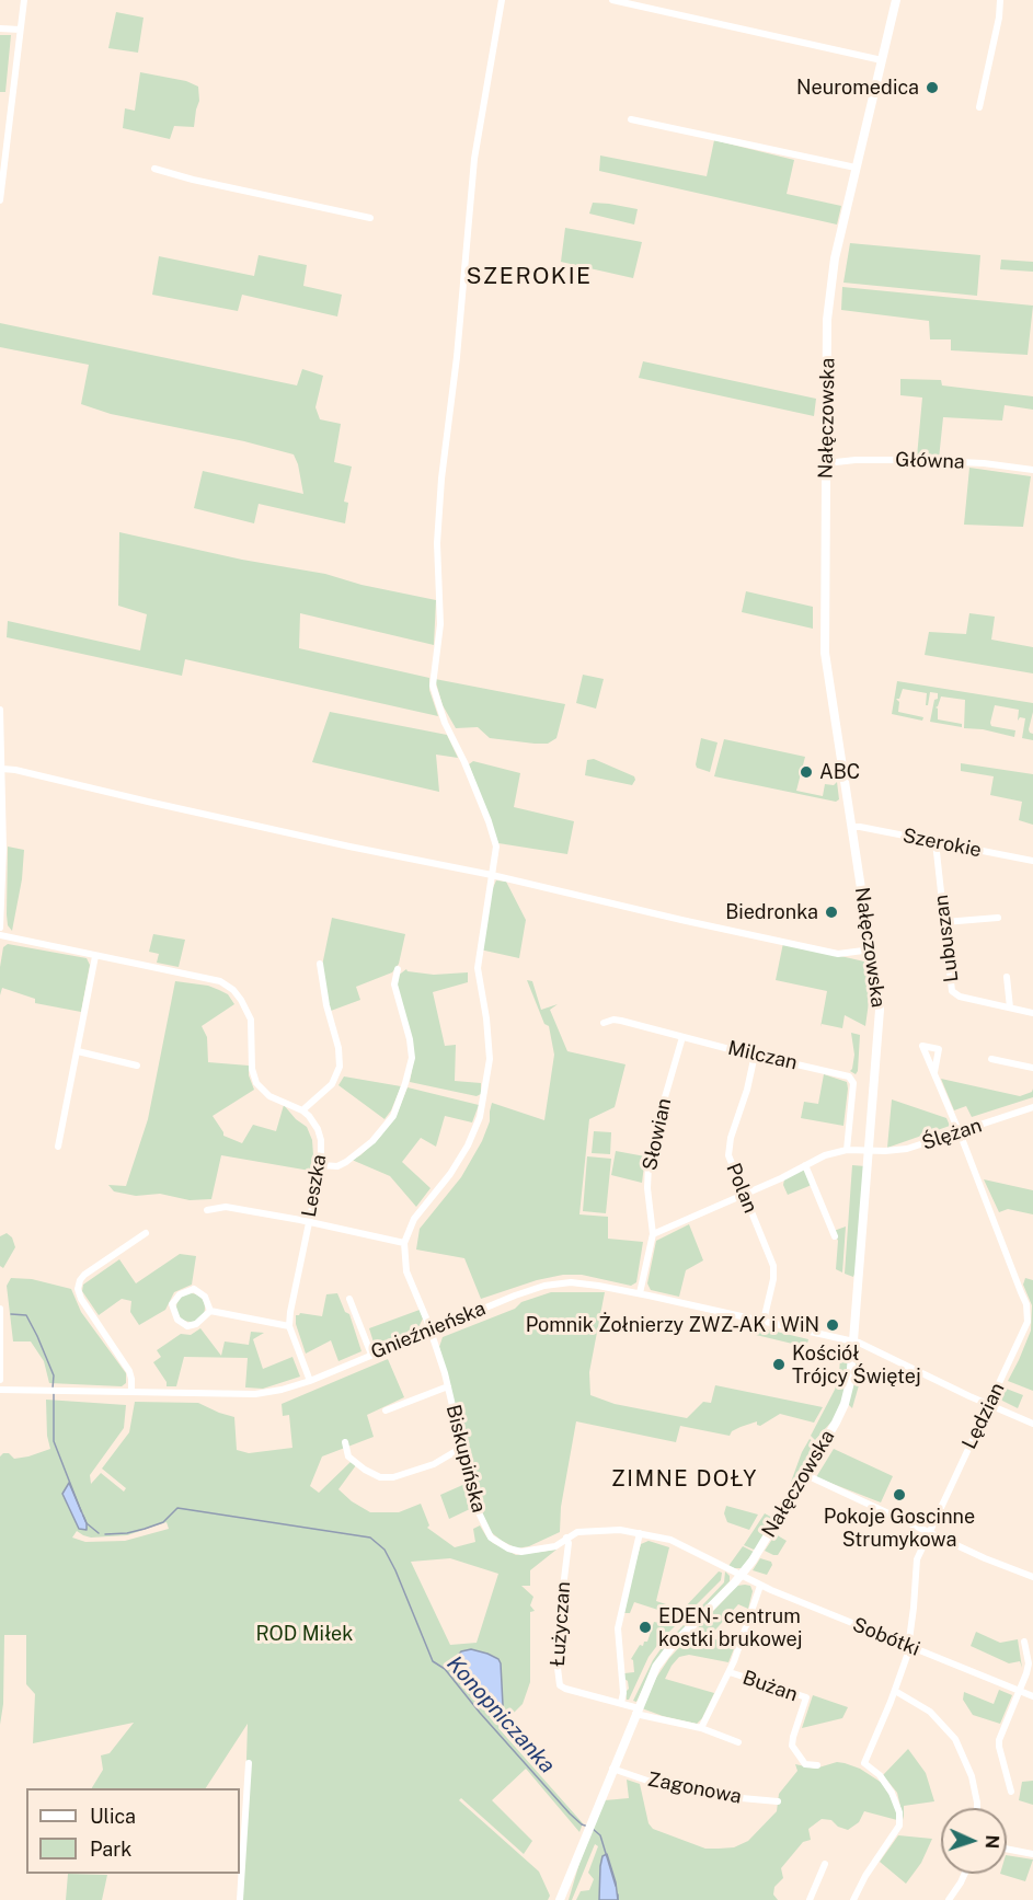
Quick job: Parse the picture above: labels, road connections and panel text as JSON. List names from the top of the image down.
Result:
{
  "streets": {
    "main road": ["Nałęczowska"],
    "street": [
      "Główna",
      "Szerokie",
      "Lubuszan",
      "Milczan",
      "Słowian",
      "Ślężan",
      "Leszka",
      "Polan",
      "Gnieźnieńska",
      "Lędzian",
      "Biskupińska",
      "Łużyczan",
      "Sobótki",
      "Bużan",
      "Zagonowa"
    ]
  },
  "crossings": [
    ["Nałęczowska", "Główna"],
    ["Nałęczowska", "Szerokie"],
    ["Nałęczowska", "Ślężan"],
    ["Nałęczowska", "Gnieźnieńska"],
    ["Nałęczowska", "Biskupińska"],
    ["Nałęczowska", "Łużyczan"],
    ["Nałęczowska", "Sobótki"],
    ["Nałęczowska", "Zagonowa"],
    ["Szerokie", "Lubuszan"],
    ["Milczan", "Słowian"],
    ["Milczan", "Ślężan"],
    ["Milczan", "Polan"],
    ["Słowian", "Gnieźnieńska"],
    ["Ślężan", "Lędzian"],
    ["Leszka", "Gnieźnieńska"],
    ["Polan", "Gnieźnieńska"],
    ["Gnieźnieńska", "Lędzian"],
    ["Gnieźnieńska", "Biskupińska"],
    ["Lędzian", "Sobótki"],
    ["Biskupińska", "Łużyczan"],
    ["Biskupińska", "Sobótki"],
    ["Łużyczan", "Bużan"],
    ["Sobótki", "Bużan"]
  ],
  "districts": ["SZEROKIE", "ZIMNE DOŁY"],
  "water": ["Konopniczanka"],
  "parks": ["ROD Miłek"],
  "places": [
    "Neuromedica",
    "ABC",
    "Biedronka",
    "Pomnik Żołnierzy ZWZ-AK i WiN",
    "Kościół Trójcy Świętej",
    "Pokoje Goscinne Strumykowa",
    "EDEN- centrum kostki brukowej"
  ],
  "legend": ["Ulica", "Park"],
  "north": "right"
}
